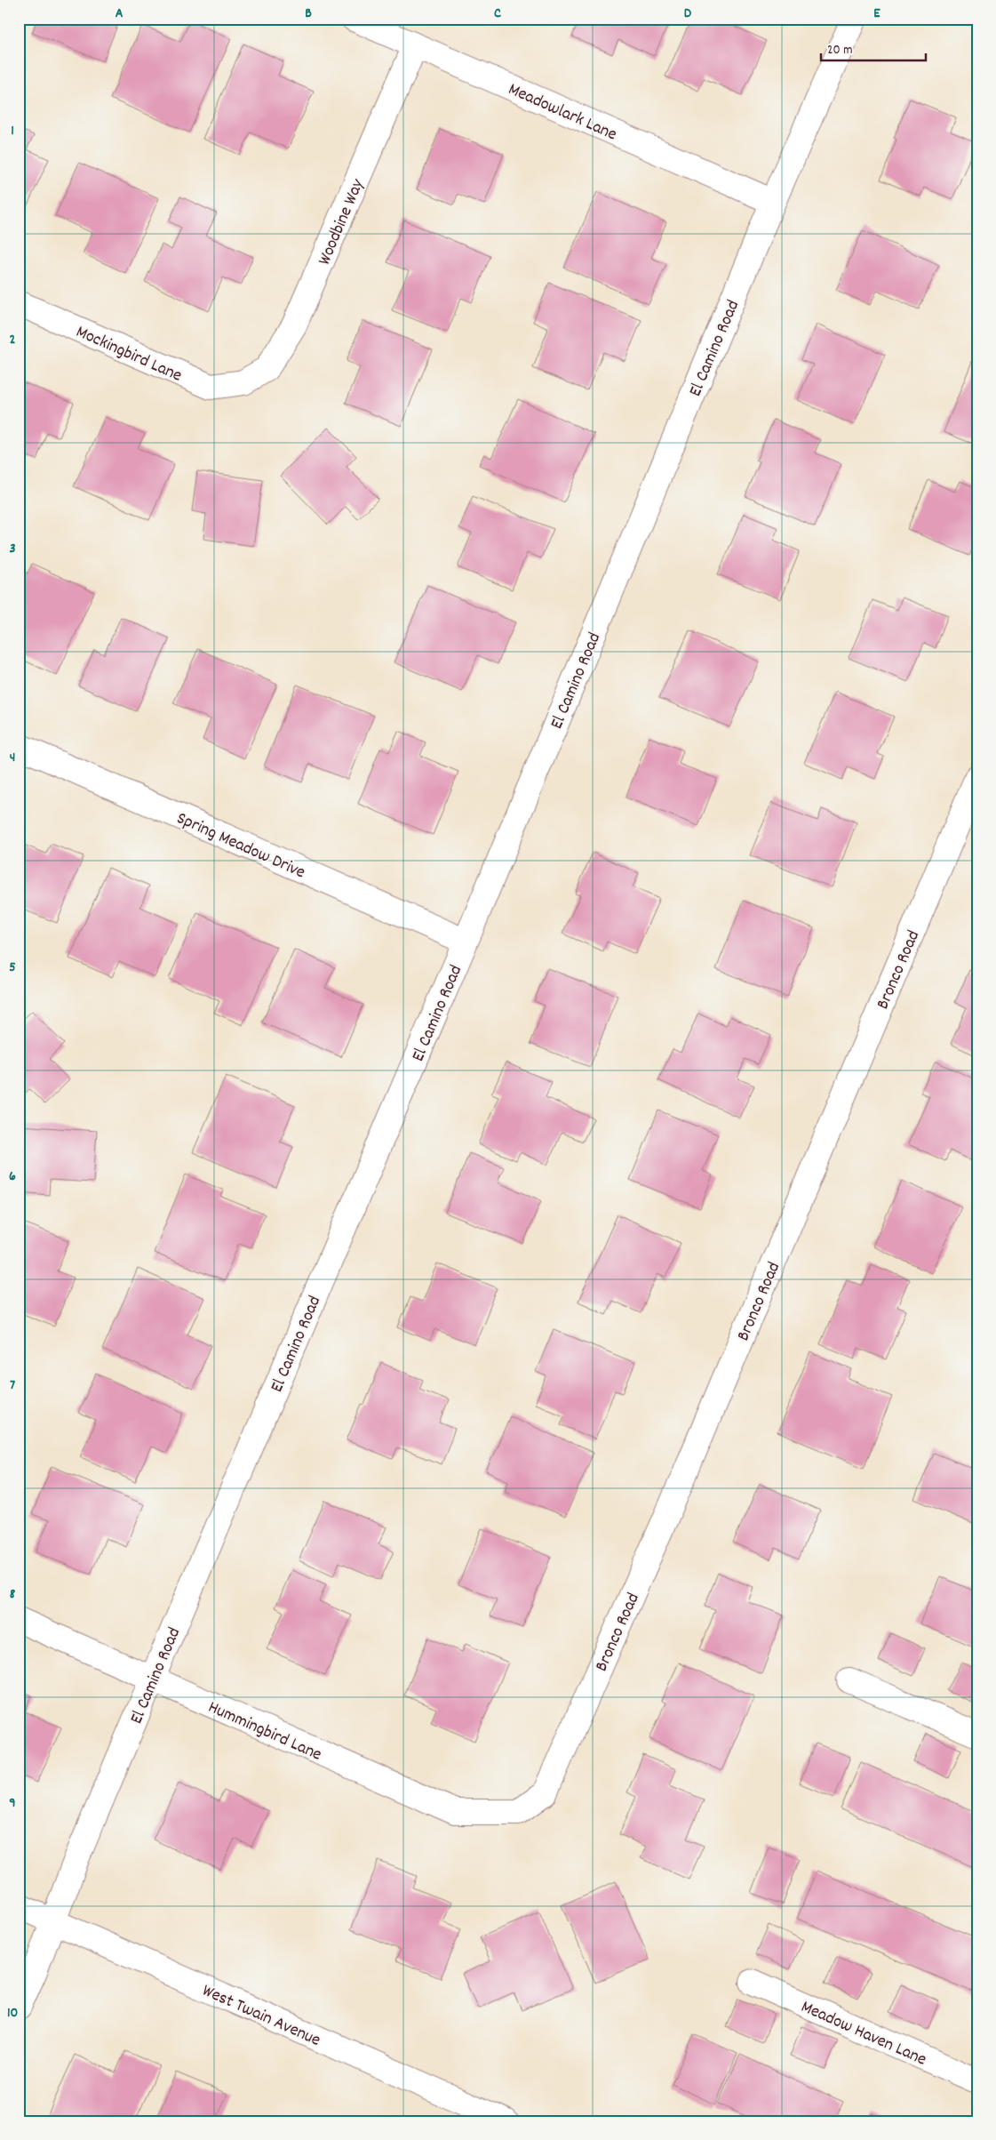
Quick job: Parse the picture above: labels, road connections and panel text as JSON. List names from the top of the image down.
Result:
{
  "streets": {
    "street": [
      "Meadowlark Lane",
      "Woodbine Way",
      "El Camino Road",
      "Mockingbird Lane",
      "Spring Meadow Drive",
      "Bronco Road",
      "Hummingbird Lane",
      "West Twain Avenue",
      "Meadow Haven Lane"
    ]
  },
  "crossings": [
    ["Meadowlark Lane", "Woodbine Way"],
    ["Meadowlark Lane", "El Camino Road"],
    ["Woodbine Way", "Mockingbird Lane"],
    ["El Camino Road", "Spring Meadow Drive"],
    ["El Camino Road", "Hummingbird Lane"],
    ["El Camino Road", "West Twain Avenue"],
    ["Bronco Road", "Hummingbird Lane"]
  ],
  "scale_bar": "20 m",
  "grid": {
    "columns": [
      "A",
      "B",
      "C",
      "D",
      "E"
    ],
    "rows": [
      "1",
      "2",
      "3",
      "4",
      "5",
      "6",
      "7",
      "8",
      "9",
      "10"
    ]
  }
}
